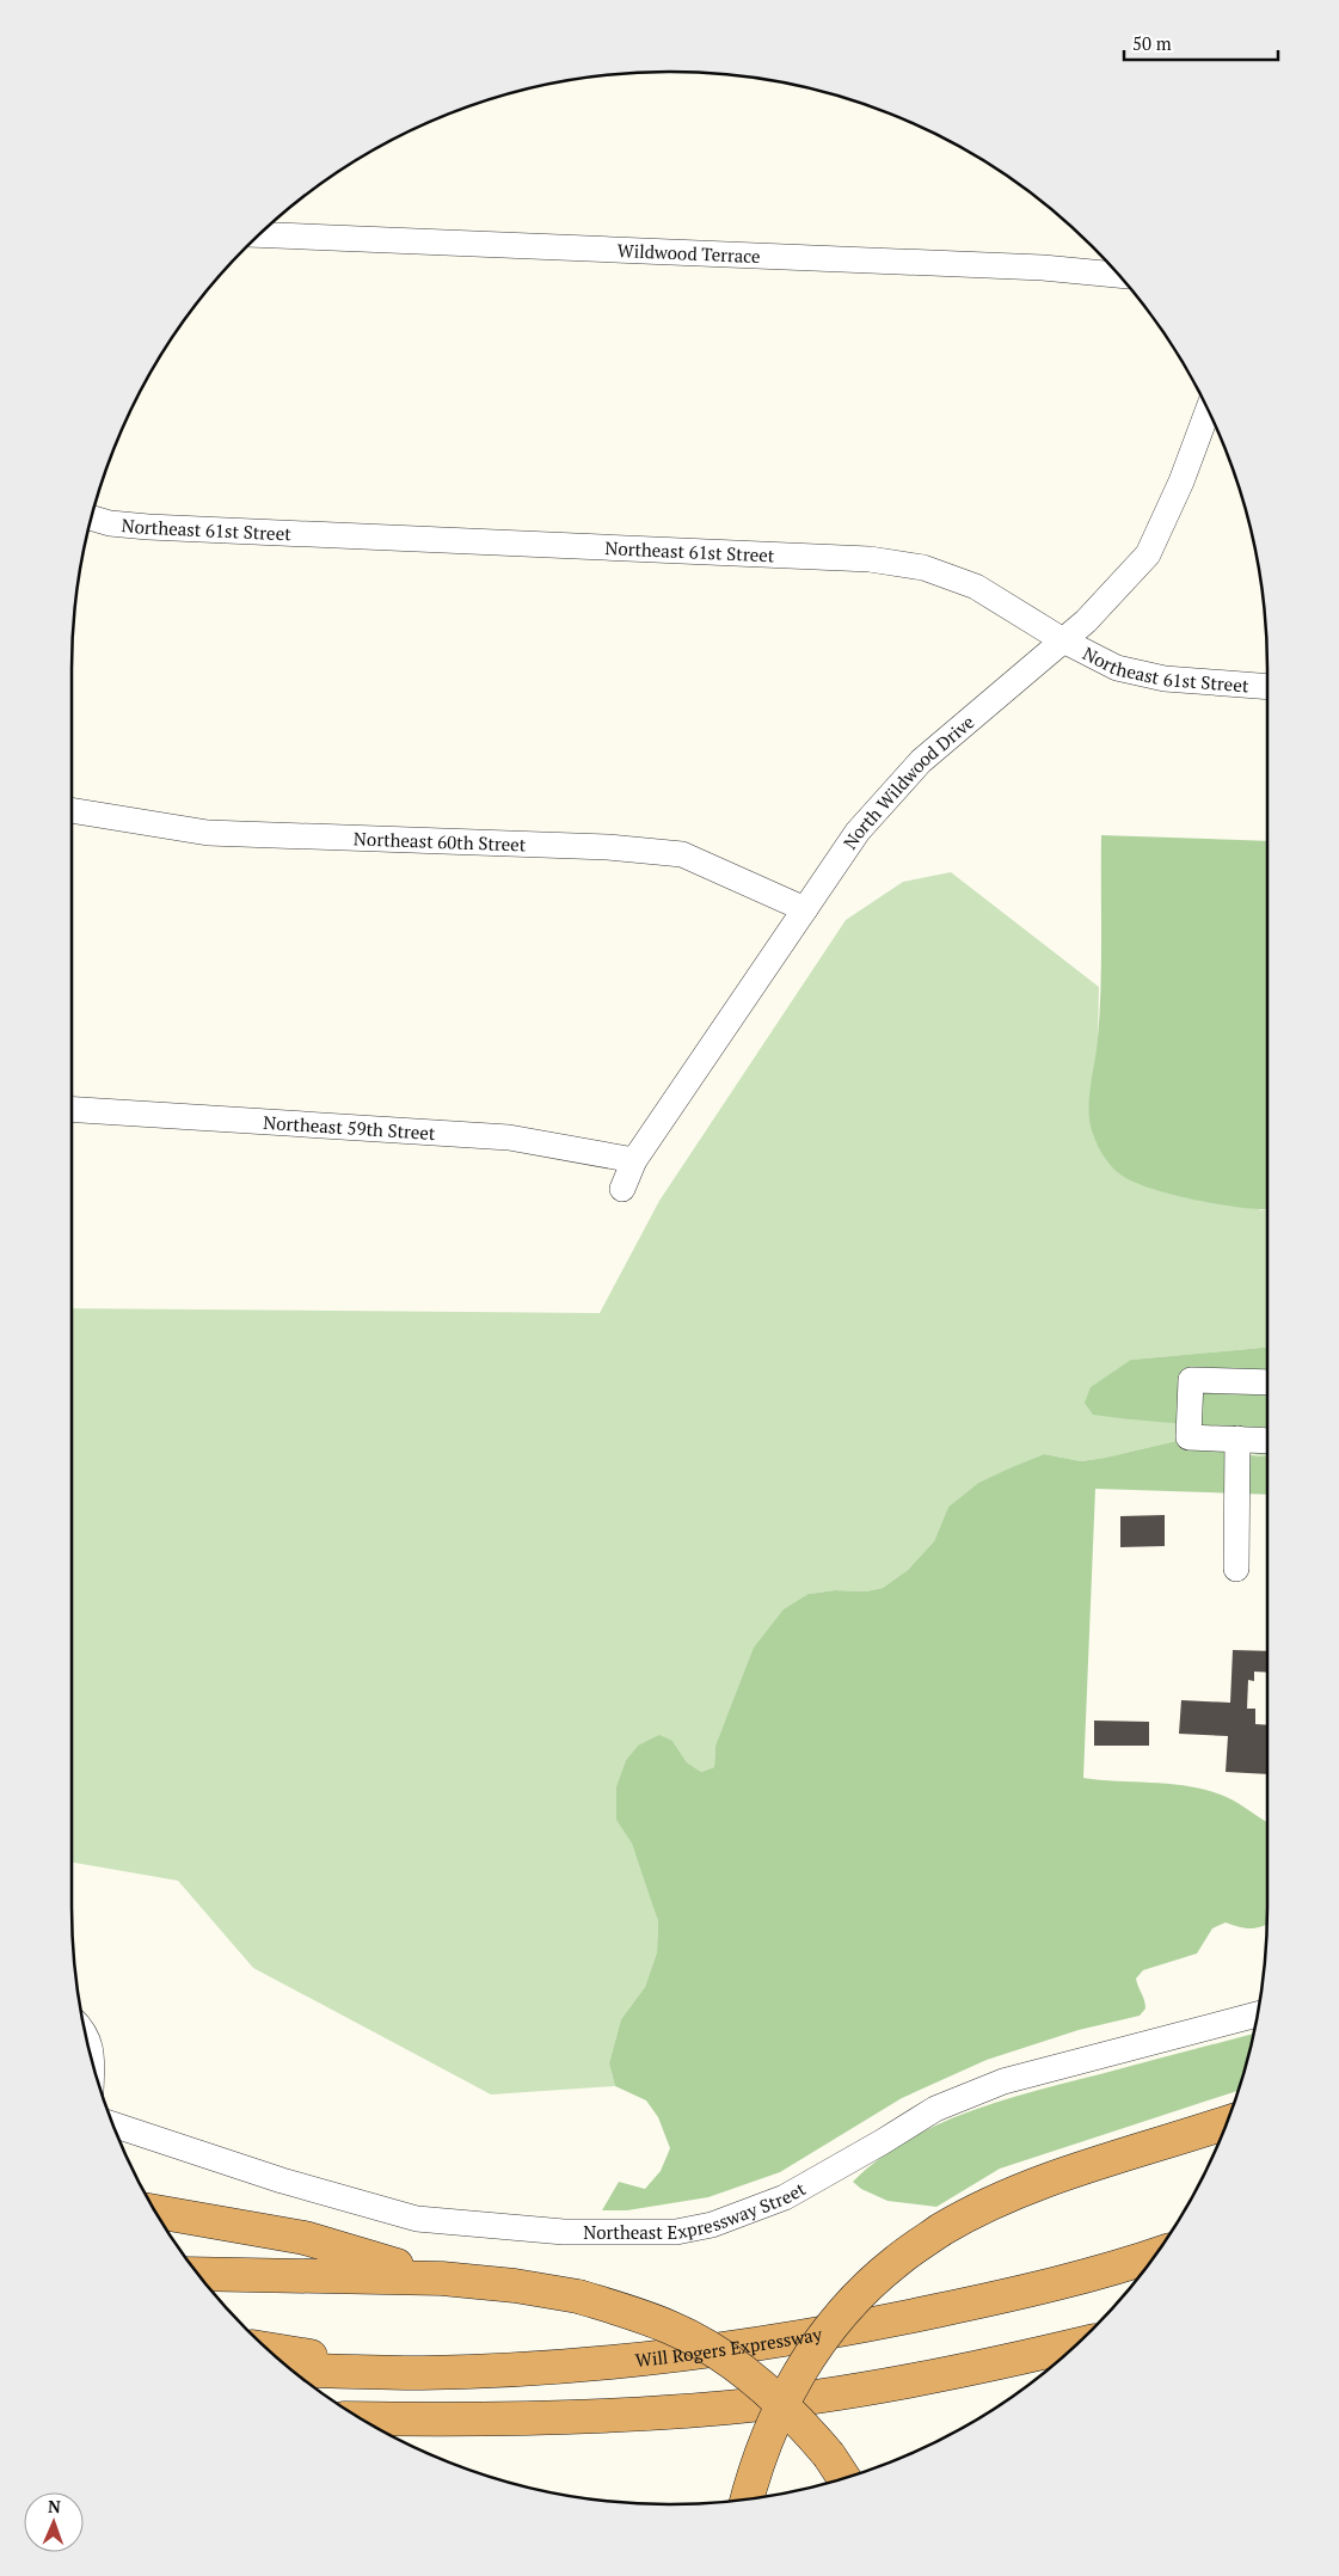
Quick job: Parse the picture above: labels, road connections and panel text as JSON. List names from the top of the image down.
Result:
{
  "streets": {
    "highway": ["Will Rogers Expressway"],
    "street": [
      "Wildwood Terrace",
      "Northeast 61st Street",
      "North Wildwood Drive",
      "Northeast 60th Street",
      "Northeast 59th Street",
      "Northeast Expressway Street"
    ]
  },
  "crossings": [
    ["Northeast 61st Street", "North Wildwood Drive"],
    ["North Wildwood Drive", "Northeast 60th Street"],
    ["North Wildwood Drive", "Northeast 59th Street"]
  ],
  "scale_bar": "50 m",
  "north": "top"
}
